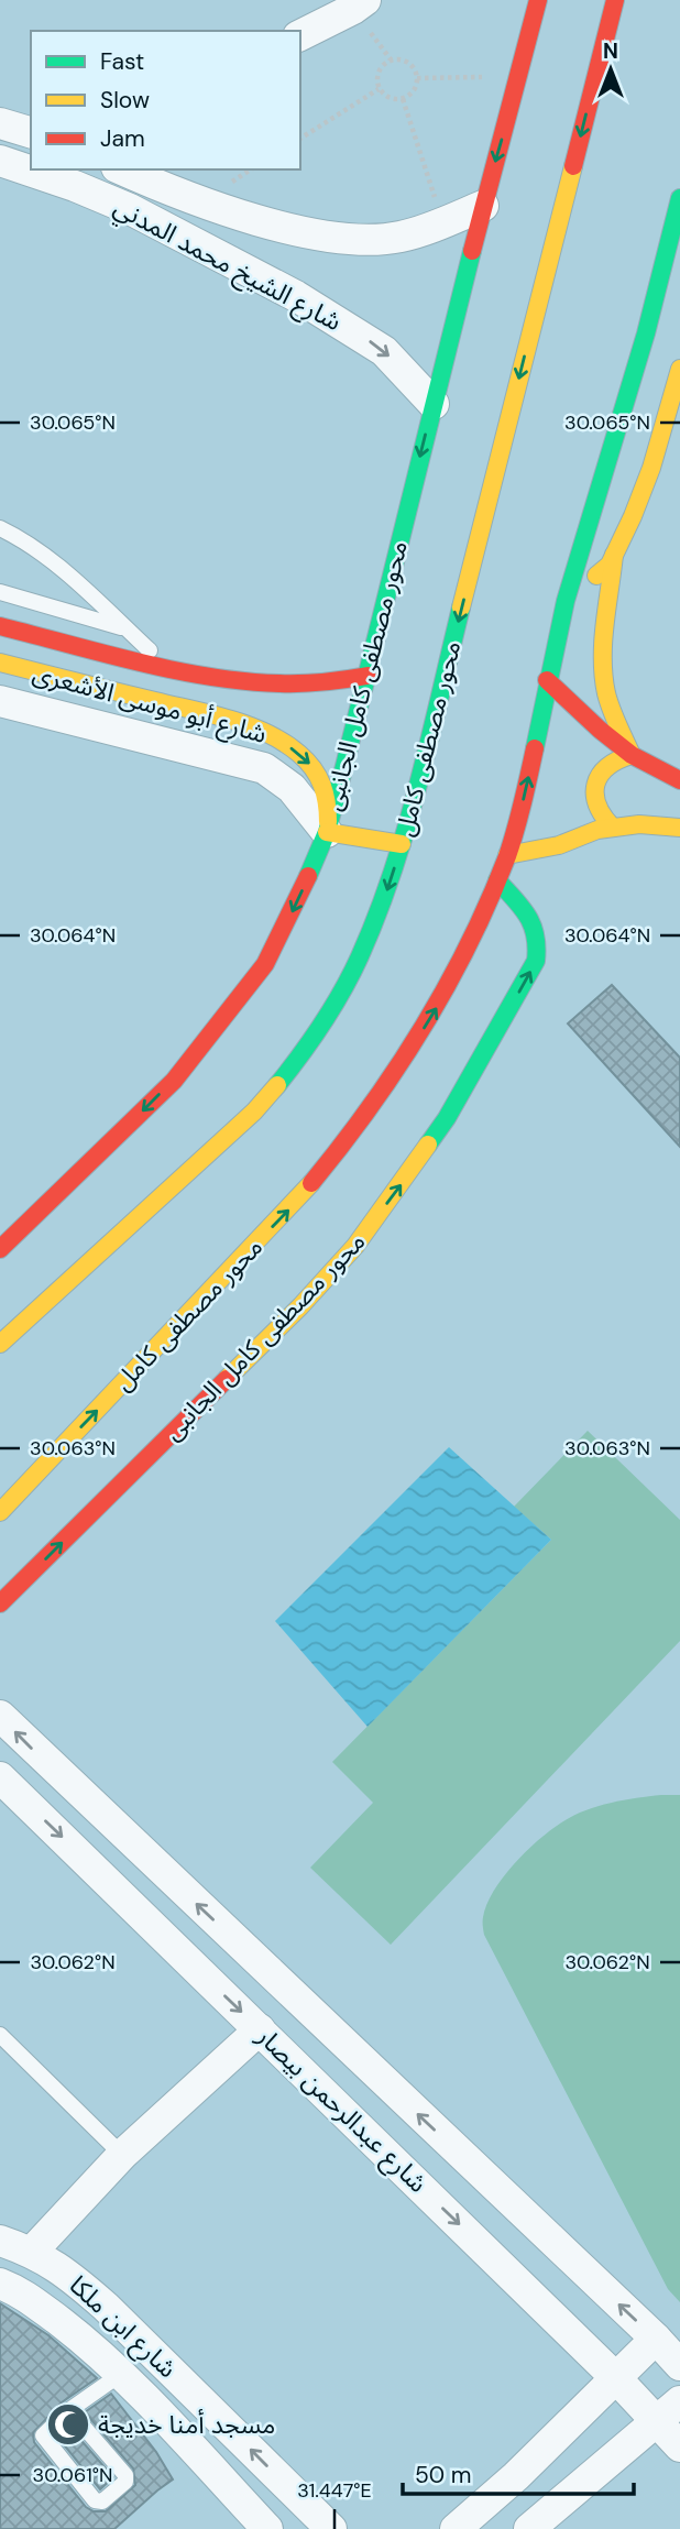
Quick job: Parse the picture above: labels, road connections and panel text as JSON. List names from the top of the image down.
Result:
{
  "streets": {
    "street": [
      "شارع الشيخ محمد المدني",
      "محور مصطفى كامل الجانبى",
      "شارع أبو موسى الأشعرى",
      "محور مصطفى كامل",
      "شارع عبدالرحمن بيصار",
      "شارع ابن ملكا"
    ]
  },
  "crossings": [
    ["شارع الشيخ محمد المدني", "محور مصطفى كامل الجانبى"],
    ["محور مصطفى كامل الجانبى", "شارع أبو موسى الأشعرى"],
    ["محور مصطفى كامل الجانبى", "محور مصطفى كامل"]
  ],
  "places": {
    "mosque": ["مسجد أمنا خديجة"]
  },
  "legend": ["Fast", "Slow", "Jam"],
  "scale_bar": "50 m",
  "north": "top",
  "coordinates": [
    "30.065°N",
    "30.064°N",
    "30.063°N",
    "30.062°N",
    "30.061°N",
    "31.447°E"
  ]
}
